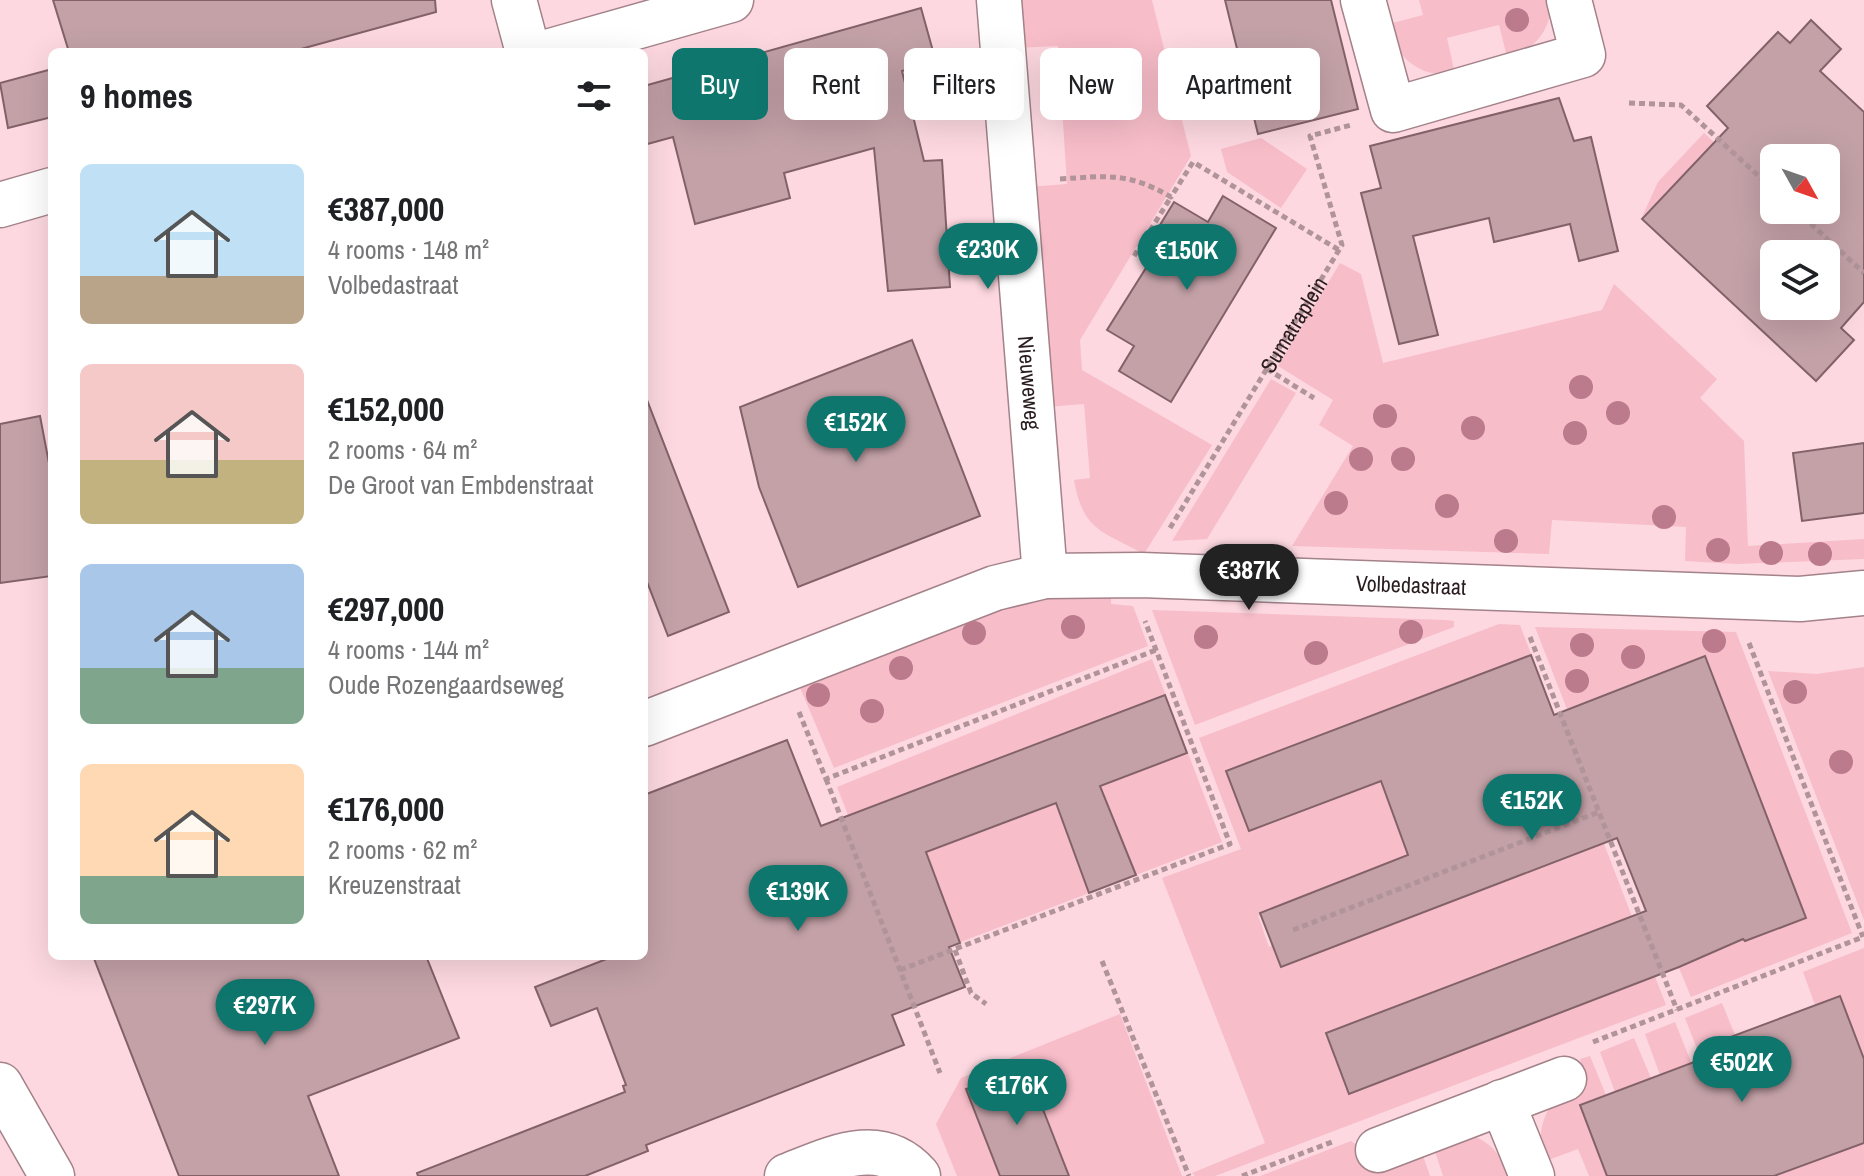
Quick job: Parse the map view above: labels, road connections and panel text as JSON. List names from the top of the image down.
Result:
{
  "streets": {
    "street": ["Nieuweweg", "Volbedastraat"],
    "path": ["Sumatraplein"]
  },
  "crossings": [
    ["Sumatraplein", "Volbedastraat"],
    ["Nieuweweg", "Volbedastraat"]
  ],
  "north": "bottom right",
  "page": {
    "chip": [
      "Buy",
      "Rent",
      "Filters",
      "New",
      "Apartment"
    ],
    "heading": "9 homes",
    "list": [
      {
        "name": "€387,000",
        "note": "4 rooms · 148 m² · Volbedastraat"
      },
      {
        "name": "€152,000",
        "note": "2 rooms · 64 m² · De Groot van Embdenstraat"
      },
      {
        "name": "€297,000",
        "note": "4 rooms · 144 m² · Oude Rozengaardseweg"
      },
      {
        "name": "€176,000",
        "note": "2 rooms · 62 m² · Kreuzenstraat"
      }
    ],
    "price": [
      "€230K",
      "€150K",
      "€152K",
      "€387K",
      "€152K",
      "€139K",
      "€297K",
      "€502K",
      "€176K"
    ]
  }
}
